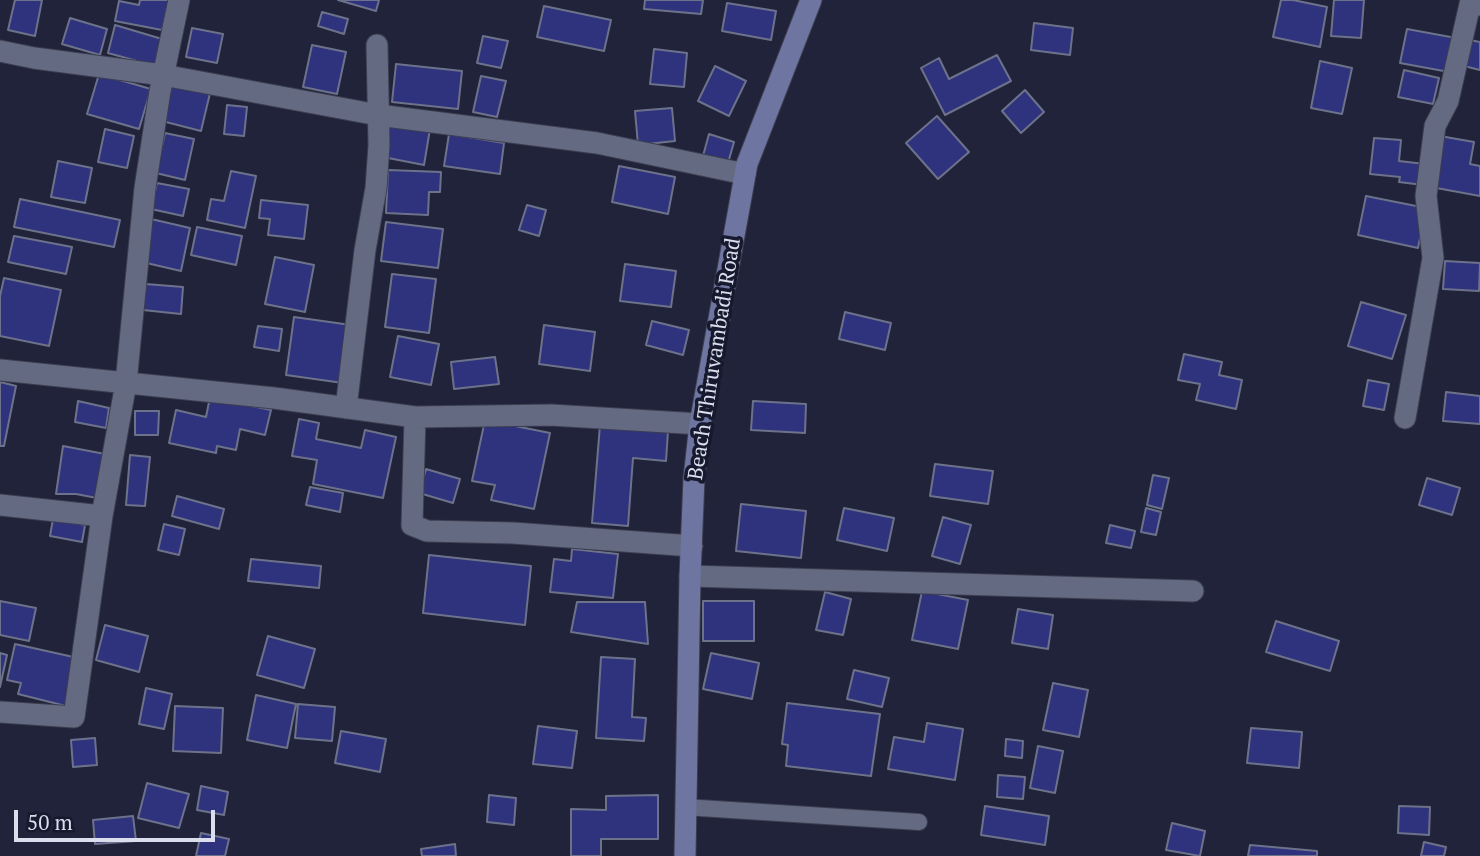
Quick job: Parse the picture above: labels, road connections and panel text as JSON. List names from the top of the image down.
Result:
{
  "streets": {
    "main road": ["Beach Thiruvambadi Road"]
  },
  "scale_bar": "50 m"
}
